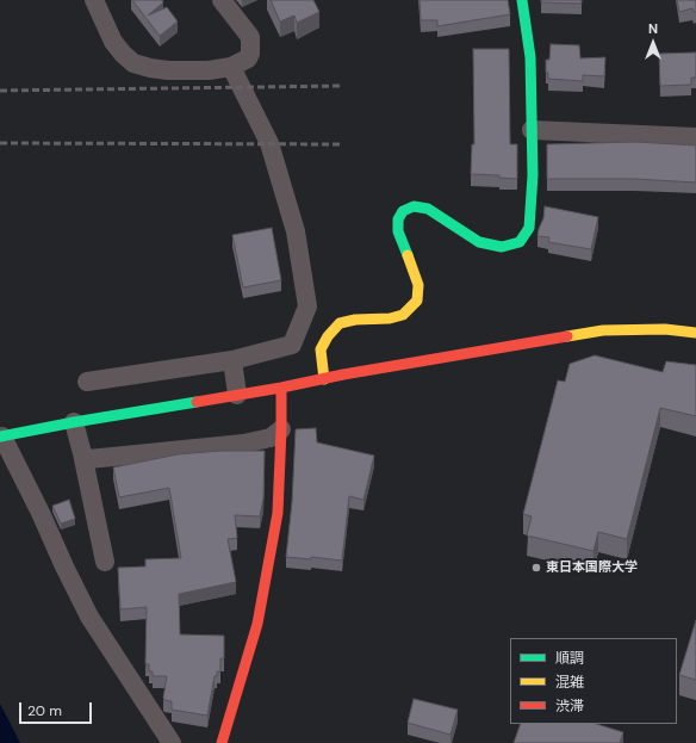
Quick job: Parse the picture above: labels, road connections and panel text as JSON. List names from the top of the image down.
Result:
{
  "places": ["東日本国際大学"],
  "legend": ["順調", "混雑", "渋滞"],
  "scale_bar": "20 m",
  "north": "top"
}
